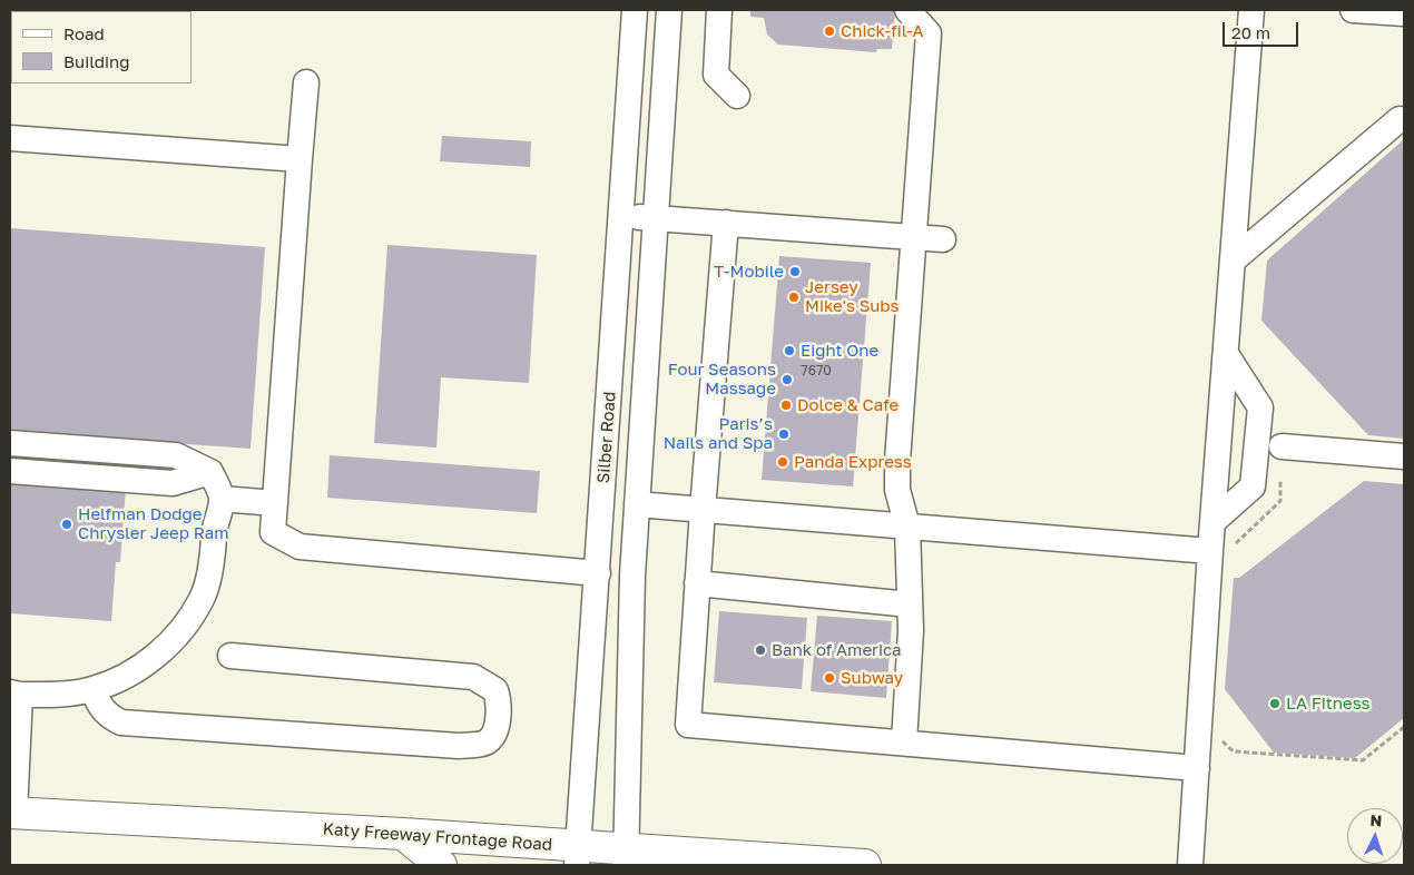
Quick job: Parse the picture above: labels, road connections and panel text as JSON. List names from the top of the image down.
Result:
{
  "streets": {
    "main road": ["Katy Freeway Frontage Road"],
    "street": ["Silber Road"]
  },
  "crossings": [
    ["Silber Road", "Katy Freeway Frontage Road"]
  ],
  "places": [
    "Chick-fil-A",
    "T-Mobile",
    "Jersey Mike's Subs",
    "Eight One",
    "Four Seasons Massage",
    "Dolce & Cafe",
    "Paris’s Nails and Spa",
    "Panda Express",
    "Helfman Dodge Chrysler Jeep Ram",
    "Bank of America",
    "Subway",
    "LA Fitness"
  ],
  "house_numbers": ["7670"],
  "legend": ["Road", "Building"],
  "scale_bar": "20 m",
  "north": "top"
}
